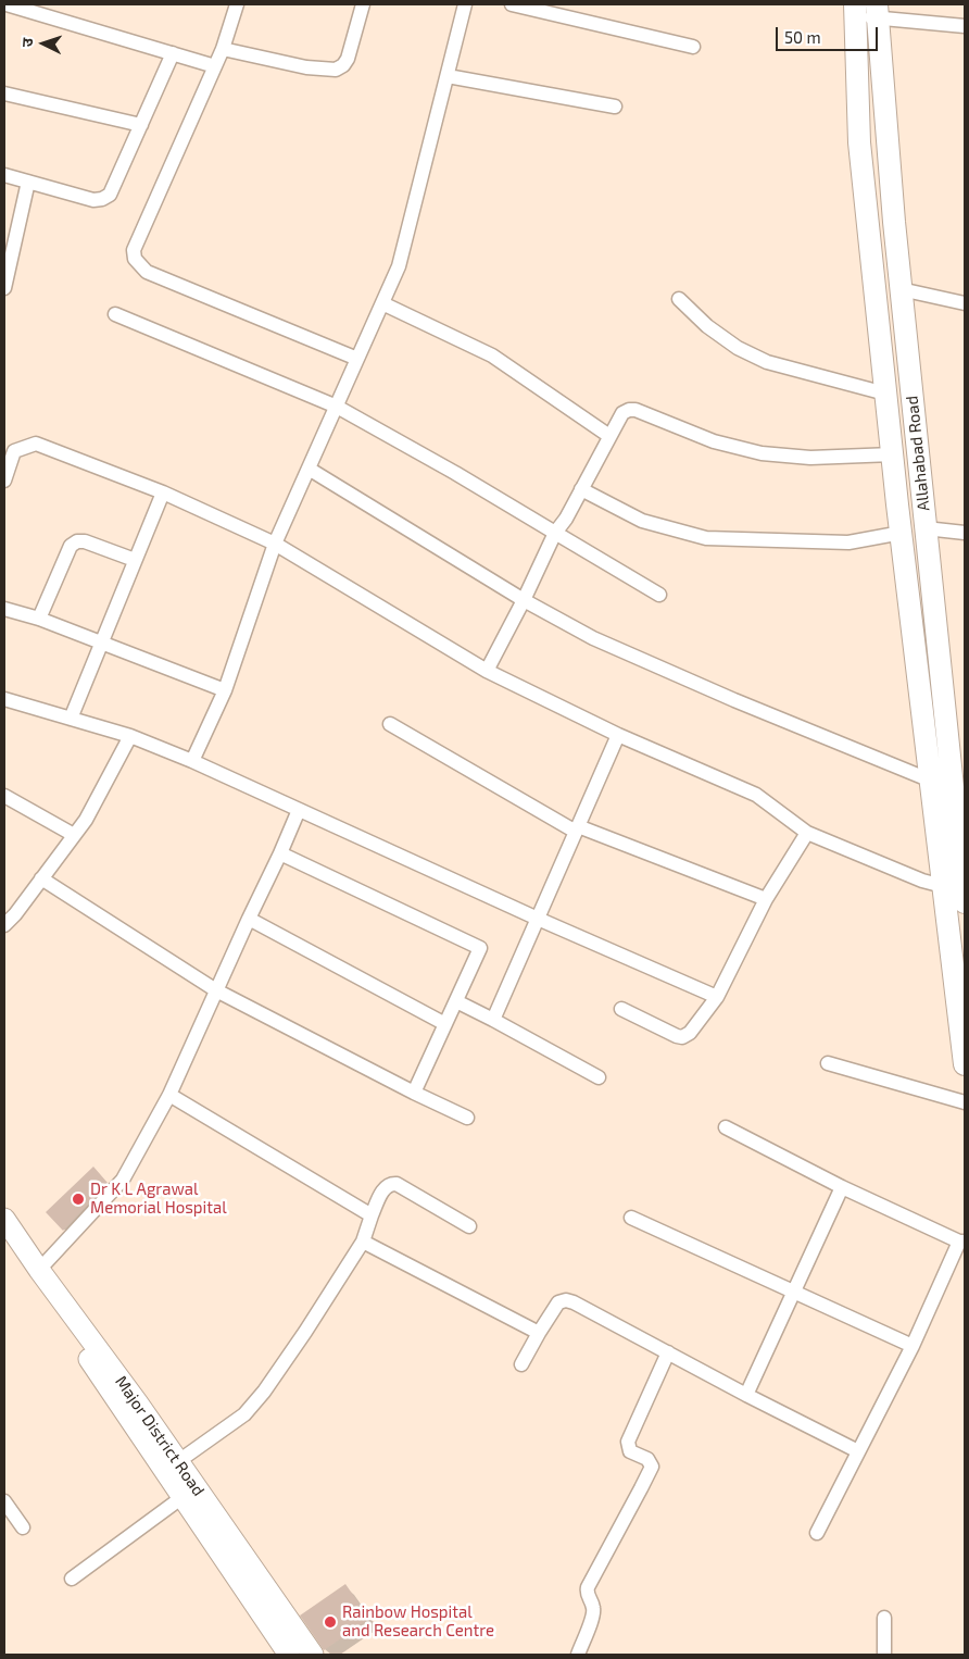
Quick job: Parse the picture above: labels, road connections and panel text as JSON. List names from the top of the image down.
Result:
{
  "streets": {
    "main road": ["Allahabad Road"],
    "street": ["Major District Road"]
  },
  "places": ["Dr K L Agrawal Memorial Hospital", "Rainbow Hospital and Research Centre"],
  "scale_bar": "50 m",
  "north": "left"
}
